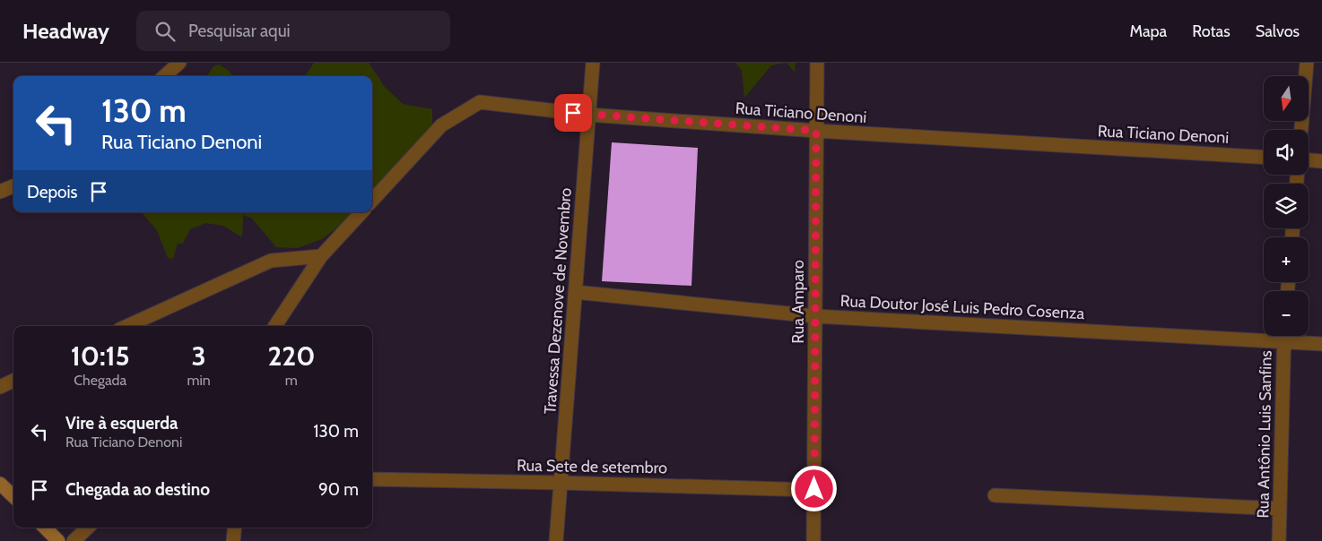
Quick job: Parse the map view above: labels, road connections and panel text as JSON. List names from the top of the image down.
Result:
{
  "streets": {
    "street": [
      "Rua Ticiano Denoni",
      "Travessa Dezenove de Novembro",
      "Rua Amparo",
      "Rua Doutor José Luis Pedro Cosenza",
      "Rua Antônio Luis Sanfins",
      "Rua Sete de setembro"
    ]
  },
  "crossings": [
    ["Rua Ticiano Denoni", "Travessa Dezenove de Novembro"],
    ["Rua Ticiano Denoni", "Rua Amparo"],
    ["Travessa Dezenove de Novembro", "Rua Doutor José Luis Pedro Cosenza"],
    ["Travessa Dezenove de Novembro", "Rua Sete de setembro"],
    ["Rua Amparo", "Rua Doutor José Luis Pedro Cosenza"],
    ["Rua Amparo", "Rua Sete de setembro"]
  ],
  "north": "bottom",
  "page": {
    "header": "Headway",
    "search": "Pesquisar aqui",
    "nav": ["Mapa", "Rotas", "Salvos"],
    "map_buttons": ["+", "−"],
    "turn": ["130 m", "Rua Ticiano Denoni"],
    "then": "Depois",
    "eta": [
      "10:15",
      "Chegada",
      "3",
      "min",
      "220",
      "m"
    ],
    "list": [
      {
        "name": "Vire à esquerda",
        "note": "Rua Ticiano Denoni",
        "value": "130 m"
      },
      {
        "name": "Chegada ao destino",
        "value": "90 m"
      }
    ]
  }
}
